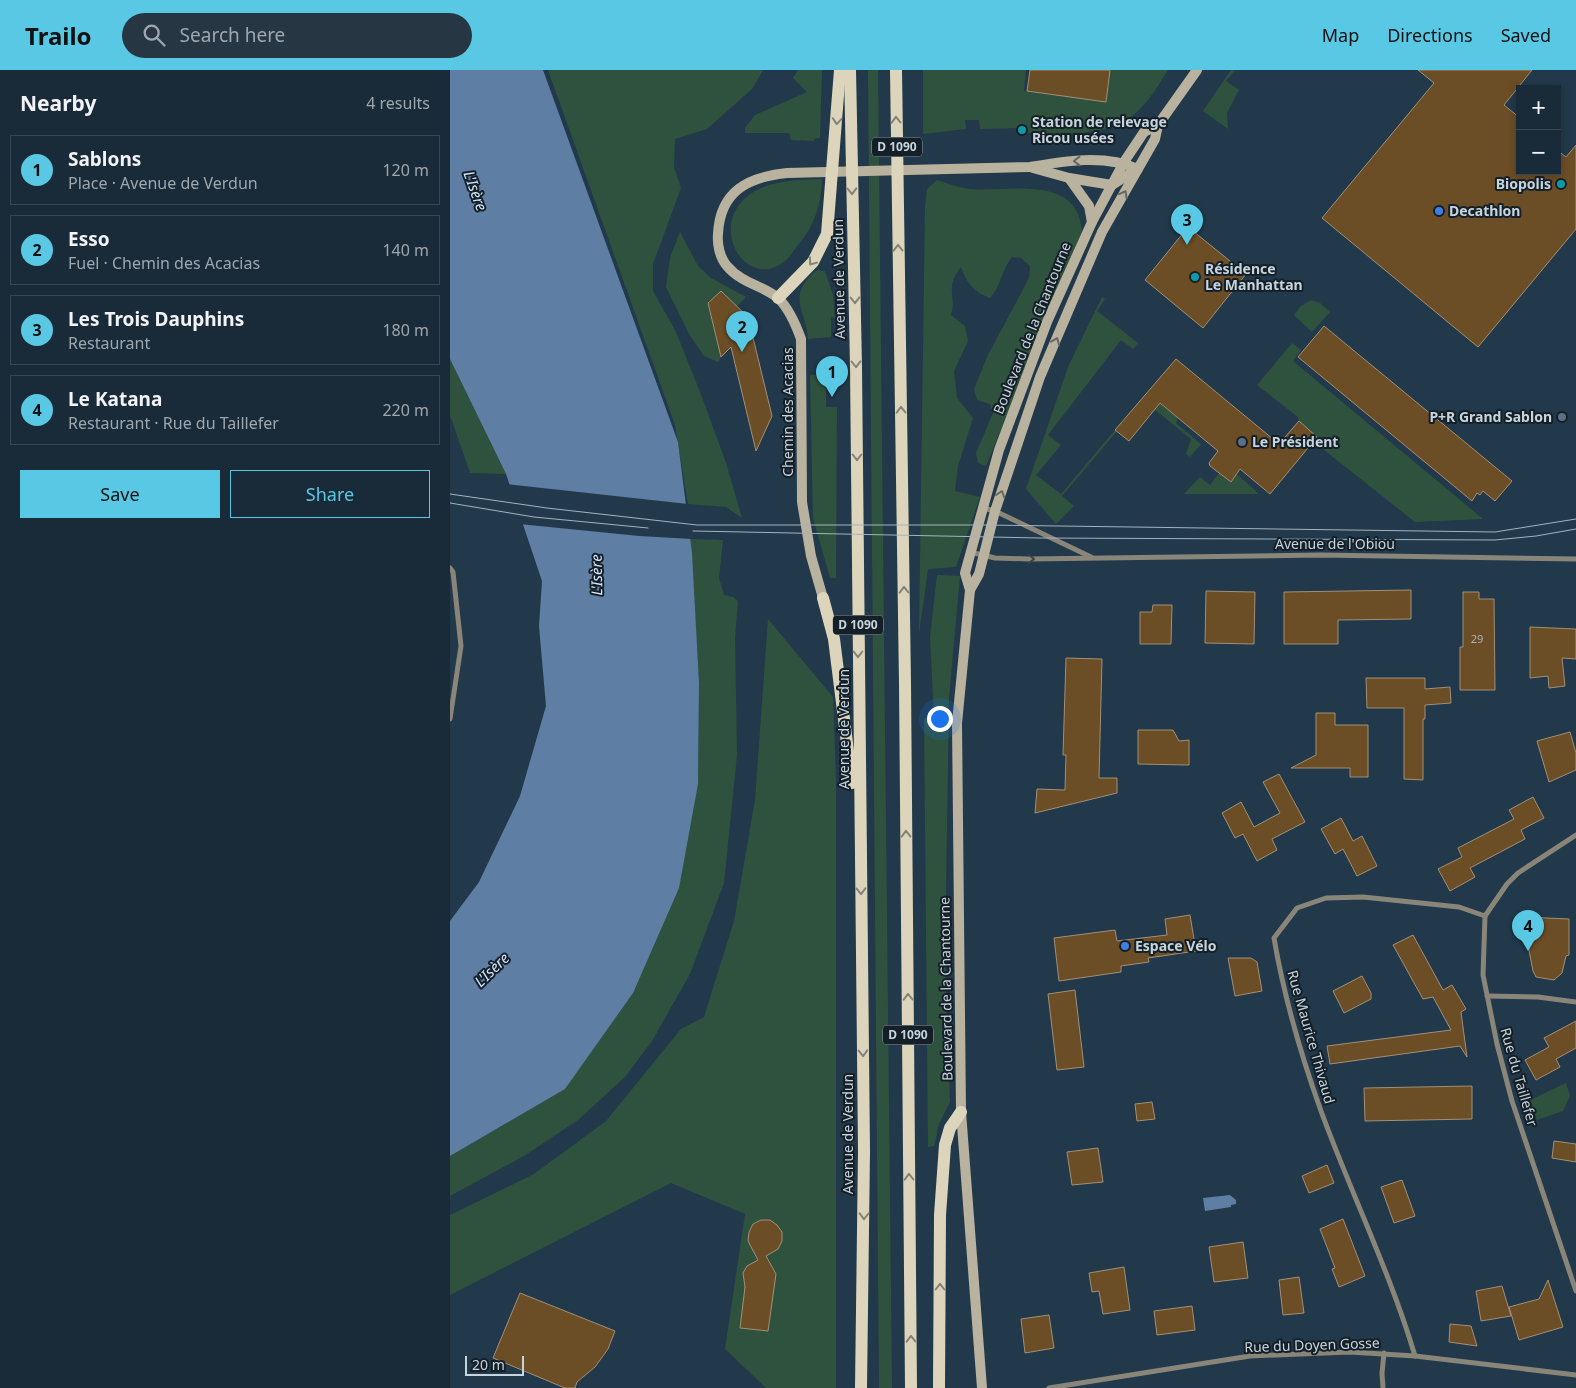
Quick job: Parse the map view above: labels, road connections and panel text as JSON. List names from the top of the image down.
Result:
{
  "streets": {
    "main road": ["D 1090", "Avenue de Verdun"],
    "street": [
      "Boulevard de la Chantourne",
      "Chemin des Acacias",
      "Avenue de l'Obiou",
      "Rue Maurice Thivaud",
      "Rue du Taillefer",
      "Rue du Doyen Gosse"
    ]
  },
  "crossings": [
    ["Boulevard de la Chantourne", "Avenue de l'Obiou"],
    ["Rue Maurice Thivaud", "Rue du Taillefer"],
    ["Rue Maurice Thivaud", "Rue du Doyen Gosse"]
  ],
  "water": ["L'Isère"],
  "places": [
    "Station de relevage Ricou usées",
    "Biopolis",
    "Decathlon",
    "Résidence Le Manhattan",
    "P+R Grand Sablon",
    "Le Président",
    "Espace Vélo"
  ],
  "house_numbers": ["29"],
  "scale_bar": "20 m",
  "page": {
    "header": "Trailo",
    "search": "Search here",
    "nav": ["Map", "Directions", "Saved"],
    "heading": ["Nearby", "4 results"],
    "map_buttons": ["+", "−"],
    "list": [
      {
        "mark": "1",
        "name": "Sablons",
        "note": "Place · Avenue de Verdun",
        "value": "120 m"
      },
      {
        "mark": "2",
        "name": "Esso",
        "note": "Fuel · Chemin des Acacias",
        "value": "140 m"
      },
      {
        "mark": "3",
        "name": "Les Trois Dauphins",
        "note": "Restaurant",
        "value": "180 m"
      },
      {
        "mark": "4",
        "name": "Le Katana",
        "note": "Restaurant · Rue du Taillefer",
        "value": "220 m"
      }
    ],
    "pins": [
      "3",
      "2",
      "1",
      "4"
    ],
    "buttons": ["Save", "Share"],
    "scale": "20 m"
  }
}
